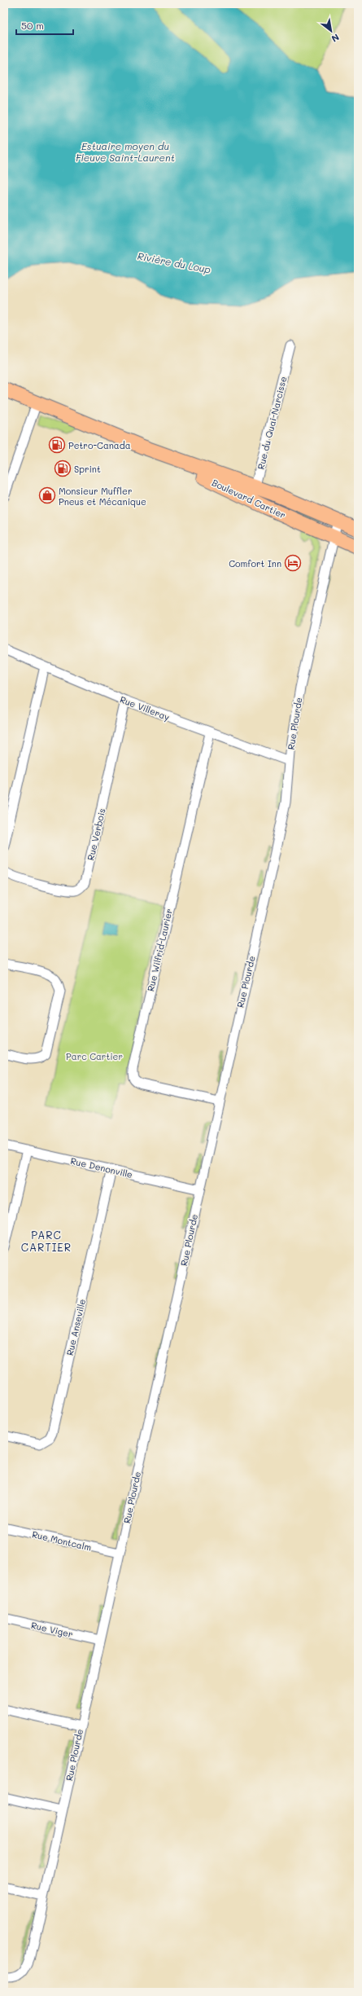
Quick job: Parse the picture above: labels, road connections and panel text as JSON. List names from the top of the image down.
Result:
{
  "streets": {
    "main road": ["Boulevard Cartier"],
    "street": [
      "Rue du Quai-Narcisse",
      "Rue Villeray",
      "Rue Plourde",
      "Rue Verbois",
      "Rue Wilfrid-Laurier",
      "Rue Denonville",
      "Rue Anseville",
      "Rue Montcalm",
      "Rue Viger"
    ]
  },
  "crossings": [
    ["Rue du Quai-Narcisse", "Boulevard Cartier"],
    ["Boulevard Cartier", "Rue Plourde"],
    ["Rue Villeray", "Rue Plourde"],
    ["Rue Villeray", "Rue Verbois"],
    ["Rue Villeray", "Rue Wilfrid-Laurier"],
    ["Rue Plourde", "Rue Wilfrid-Laurier"],
    ["Rue Plourde", "Rue Denonville"],
    ["Rue Plourde", "Rue Montcalm"],
    ["Rue Plourde", "Rue Viger"],
    ["Rue Denonville", "Rue Anseville"]
  ],
  "districts": ["PARC CARTIER"],
  "water": ["Estuaire moyen du Fleuve Saint-Laurent", "Rivière du Loup"],
  "parks": ["Parc Cartier"],
  "places": {
    "fuel station": ["Petro-Canada", "Sprint"],
    "shop": ["Monsieur Muffler Pneus et Mécanique"],
    "hotel": ["Comfort Inn"]
  },
  "scale_bar": "50 m",
  "north": "bottom right"
}
